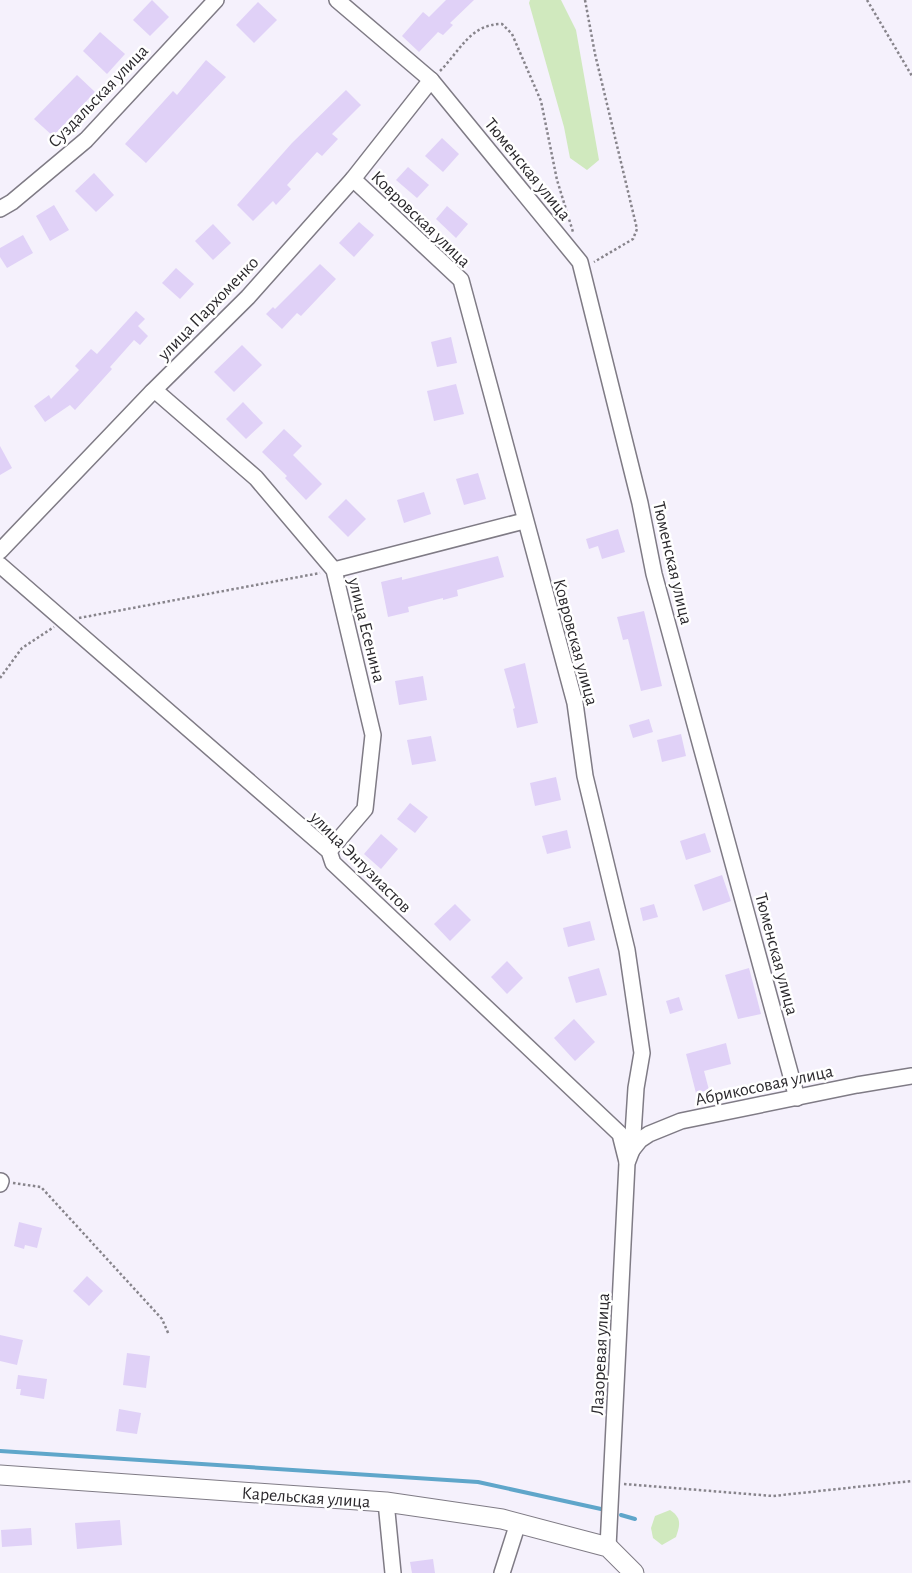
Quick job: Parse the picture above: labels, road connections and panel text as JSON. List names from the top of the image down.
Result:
{
  "streets": {
    "main road": ["Карельская улица"],
    "street": [
      "Суздальская улица",
      "Тюменская улица",
      "Ковровская улица",
      "улица Пархоменко",
      "улица Есенина",
      "улица Энтузиастов",
      "Абрикосовая улица",
      "Лазоревая улица"
    ]
  },
  "crossings": [
    ["Тюменская улица", "улица Пархоменко"],
    ["Тюменская улица", "Абрикосовая улица"],
    ["Ковровская улица", "улица Пархоменко"],
    ["Ковровская улица", "улица Энтузиастов"],
    ["Ковровская улица", "Абрикосовая улица"],
    ["Ковровская улица", "Лазоревая улица"],
    ["улица Пархоменко", "улица Есенина"],
    ["улица Есенина", "улица Энтузиастов"],
    ["улица Энтузиастов", "Абрикосовая улица"],
    ["улица Энтузиастов", "Лазоревая улица"],
    ["Абрикосовая улица", "Лазоревая улица"],
    ["Лазоревая улица", "Карельская улица"]
  ]
}
